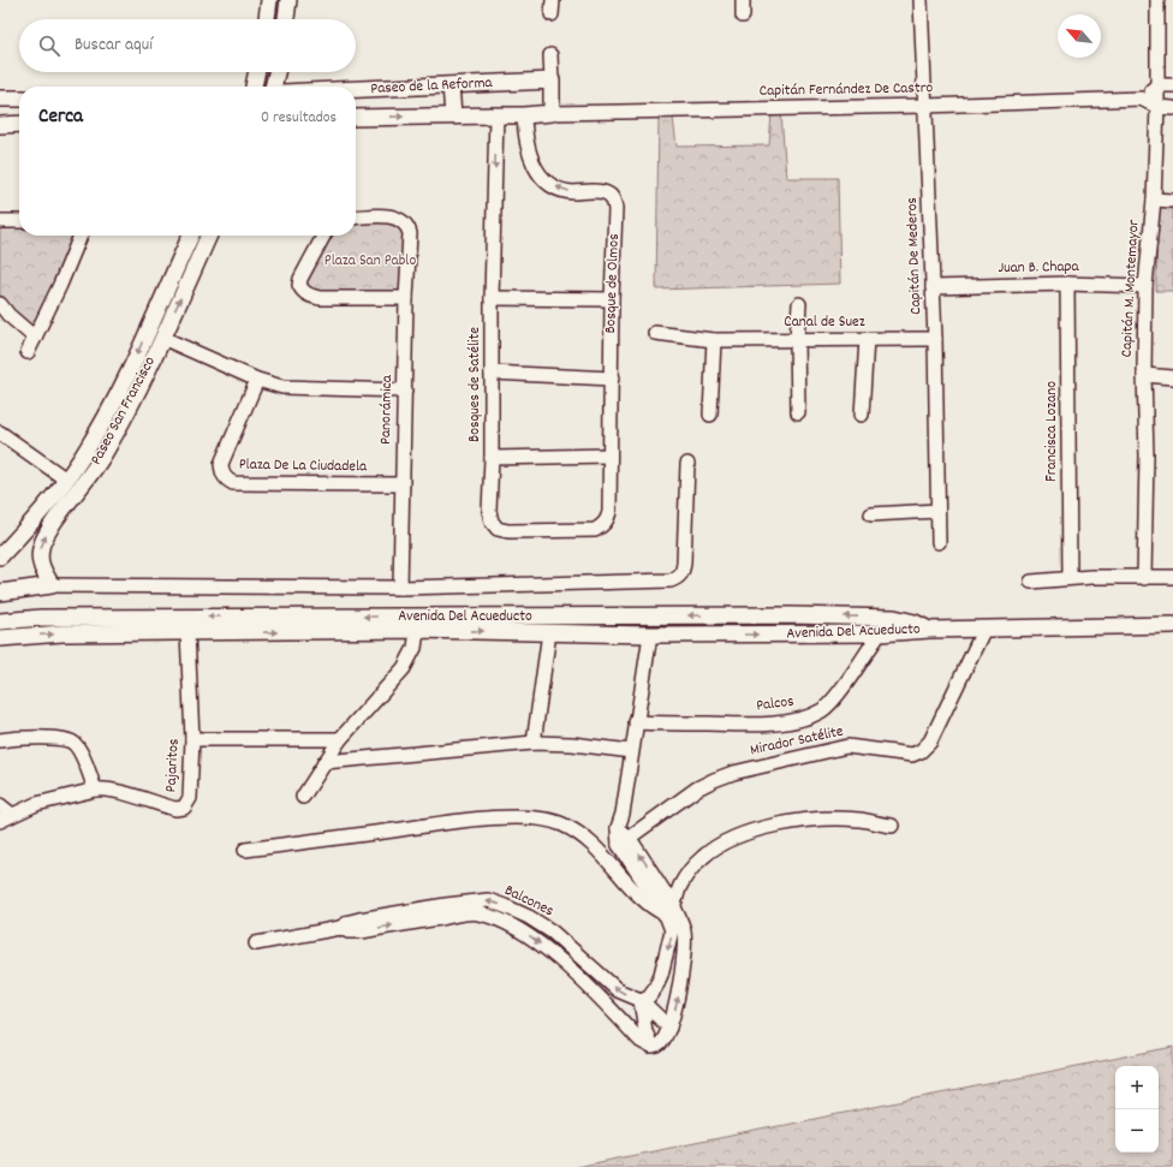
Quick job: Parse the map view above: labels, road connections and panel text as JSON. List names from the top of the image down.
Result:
{
  "streets": {
    "street": [
      "Paseo de la Reforma",
      "Capitán Fernández De Castro",
      "Capitán De Mederos",
      "Juan B. Chapa",
      "Bosque de Olmos",
      "Capitán M. Montemayor",
      "Canal de Suez",
      "Bosques de Satélite",
      "Panorámica",
      "Paseo San Francisco",
      "Francisca Lozano",
      "Plaza De La Ciudadela",
      "Avenida Del Acueducto",
      "Palcos",
      "Mirador Satélite",
      "Pajaritos",
      "Balcones"
    ]
  },
  "crossings": [
    ["Paseo de la Reforma", "Capitán Fernández De Castro"],
    ["Paseo de la Reforma", "Bosque de Olmos"],
    ["Paseo de la Reforma", "Bosques de Satélite"],
    ["Capitán Fernández De Castro", "Capitán De Mederos"],
    ["Capitán De Mederos", "Juan B. Chapa"],
    ["Capitán De Mederos", "Canal de Suez"],
    ["Juan B. Chapa", "Capitán M. Montemayor"],
    ["Juan B. Chapa", "Francisca Lozano"],
    ["Bosque de Olmos", "Bosques de Satélite"],
    ["Panorámica", "Plaza De La Ciudadela"],
    ["Panorámica", "Avenida Del Acueducto"],
    ["Paseo San Francisco", "Avenida Del Acueducto"],
    ["Avenida Del Acueducto", "Palcos"],
    ["Avenida Del Acueducto", "Mirador Satélite"],
    ["Avenida Del Acueducto", "Pajaritos"]
  ],
  "one_way": ["Bosque de Olmos"],
  "parks": ["Plaza San Pablo"],
  "north": "top left",
  "page": {
    "search": "Buscar aquí",
    "heading": ["Cerca", "0 resultados"],
    "map_buttons": ["+", "−"]
  }
}
